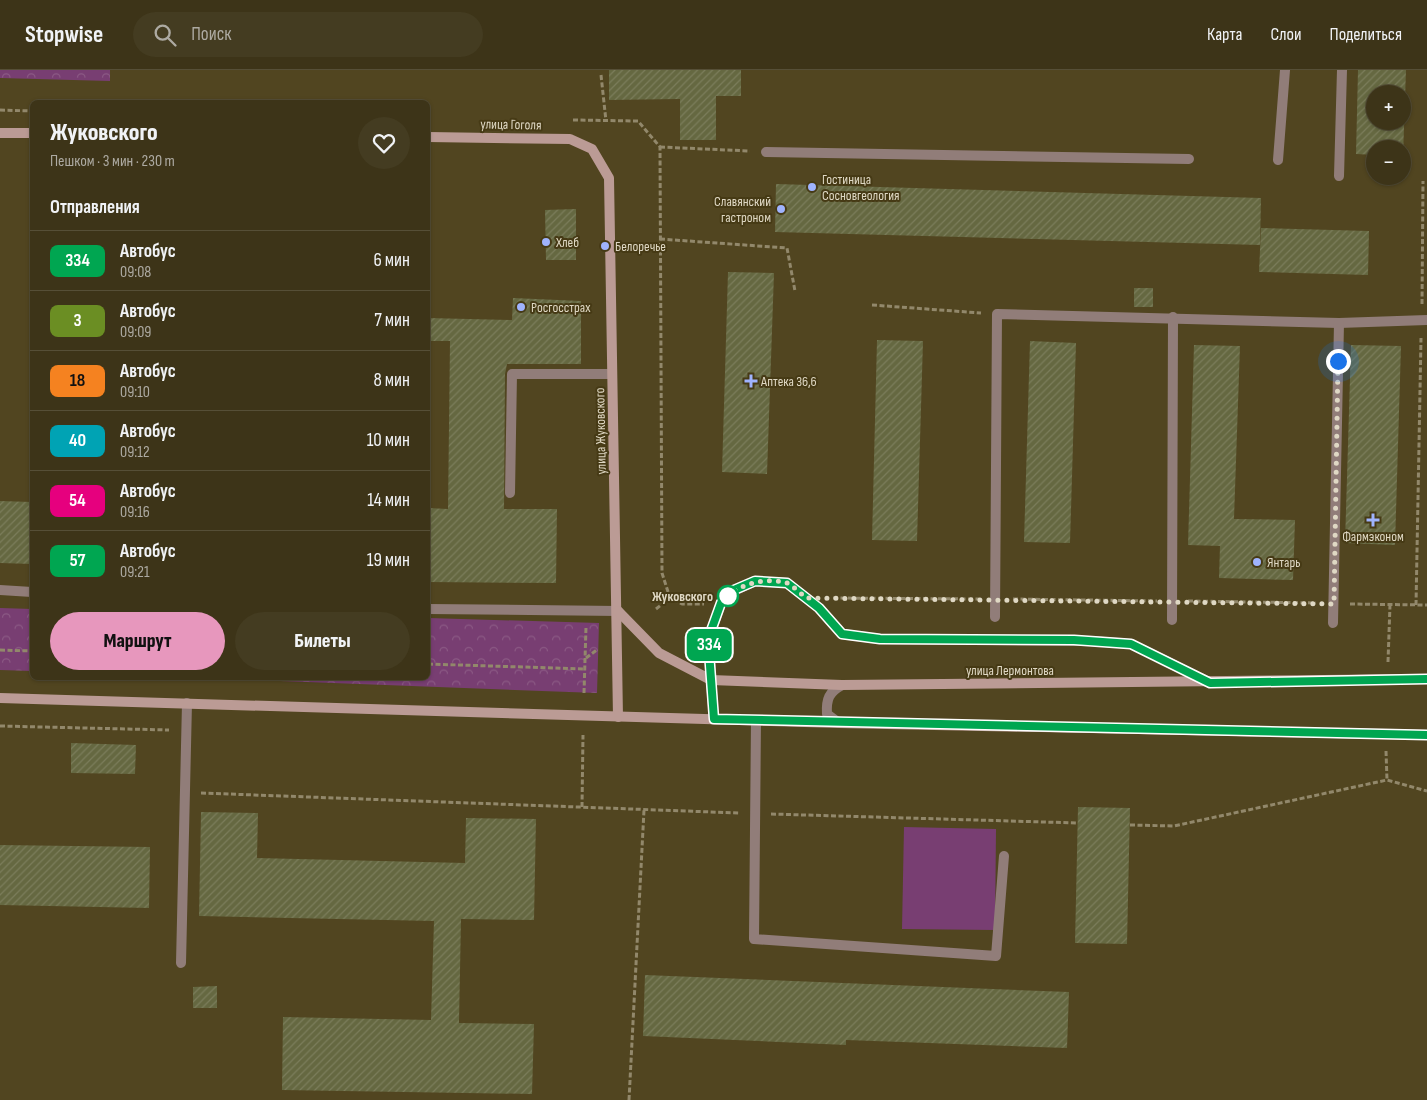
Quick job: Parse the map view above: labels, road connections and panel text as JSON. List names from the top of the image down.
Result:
{
  "streets": {
    "main road": ["улица Гоголя", "улица Жуковского", "улица Лермонтова"]
  },
  "crossings": [
    ["улица Гоголя", "улица Жуковского"],
    ["улица Жуковского", "улица Лермонтова"]
  ],
  "places": {
    "other": [
      "Гостиница Сосновгеология",
      "Славянский гастроном",
      "Хлеб",
      "Белоречье",
      "Росгосстрах",
      "Янтарь",
      "Жуковского"
    ],
    "health": ["Аптека 36,6", "Фармэконом"]
  },
  "lines": ["bus line 334"],
  "page": {
    "header": "Stopwise",
    "search": "Поиск",
    "nav": ["Карта", "Слои", "Поделиться"],
    "on_map": "334",
    "map_buttons": ["+", "−"],
    "heading": [
      ["Жуковского", "Пешком · 3 мин · 230 m"],
      "Отправления"
    ],
    "list": [
      {
        "mark": "334",
        "name": "Автобус",
        "note": "09:08",
        "value": "6 мин"
      },
      {
        "mark": "3",
        "name": "Автобус",
        "note": "09:09",
        "value": "7 мин"
      },
      {
        "mark": "18",
        "name": "Автобус",
        "note": "09:10",
        "value": "8 мин"
      },
      {
        "mark": "40",
        "name": "Автобус",
        "note": "09:12",
        "value": "10 мин"
      },
      {
        "mark": "54",
        "name": "Автобус",
        "note": "09:16",
        "value": "14 мин"
      },
      {
        "mark": "57",
        "name": "Автобус",
        "note": "09:21",
        "value": "19 мин"
      }
    ],
    "buttons": ["Маршрут", "Билеты"]
  }
}
